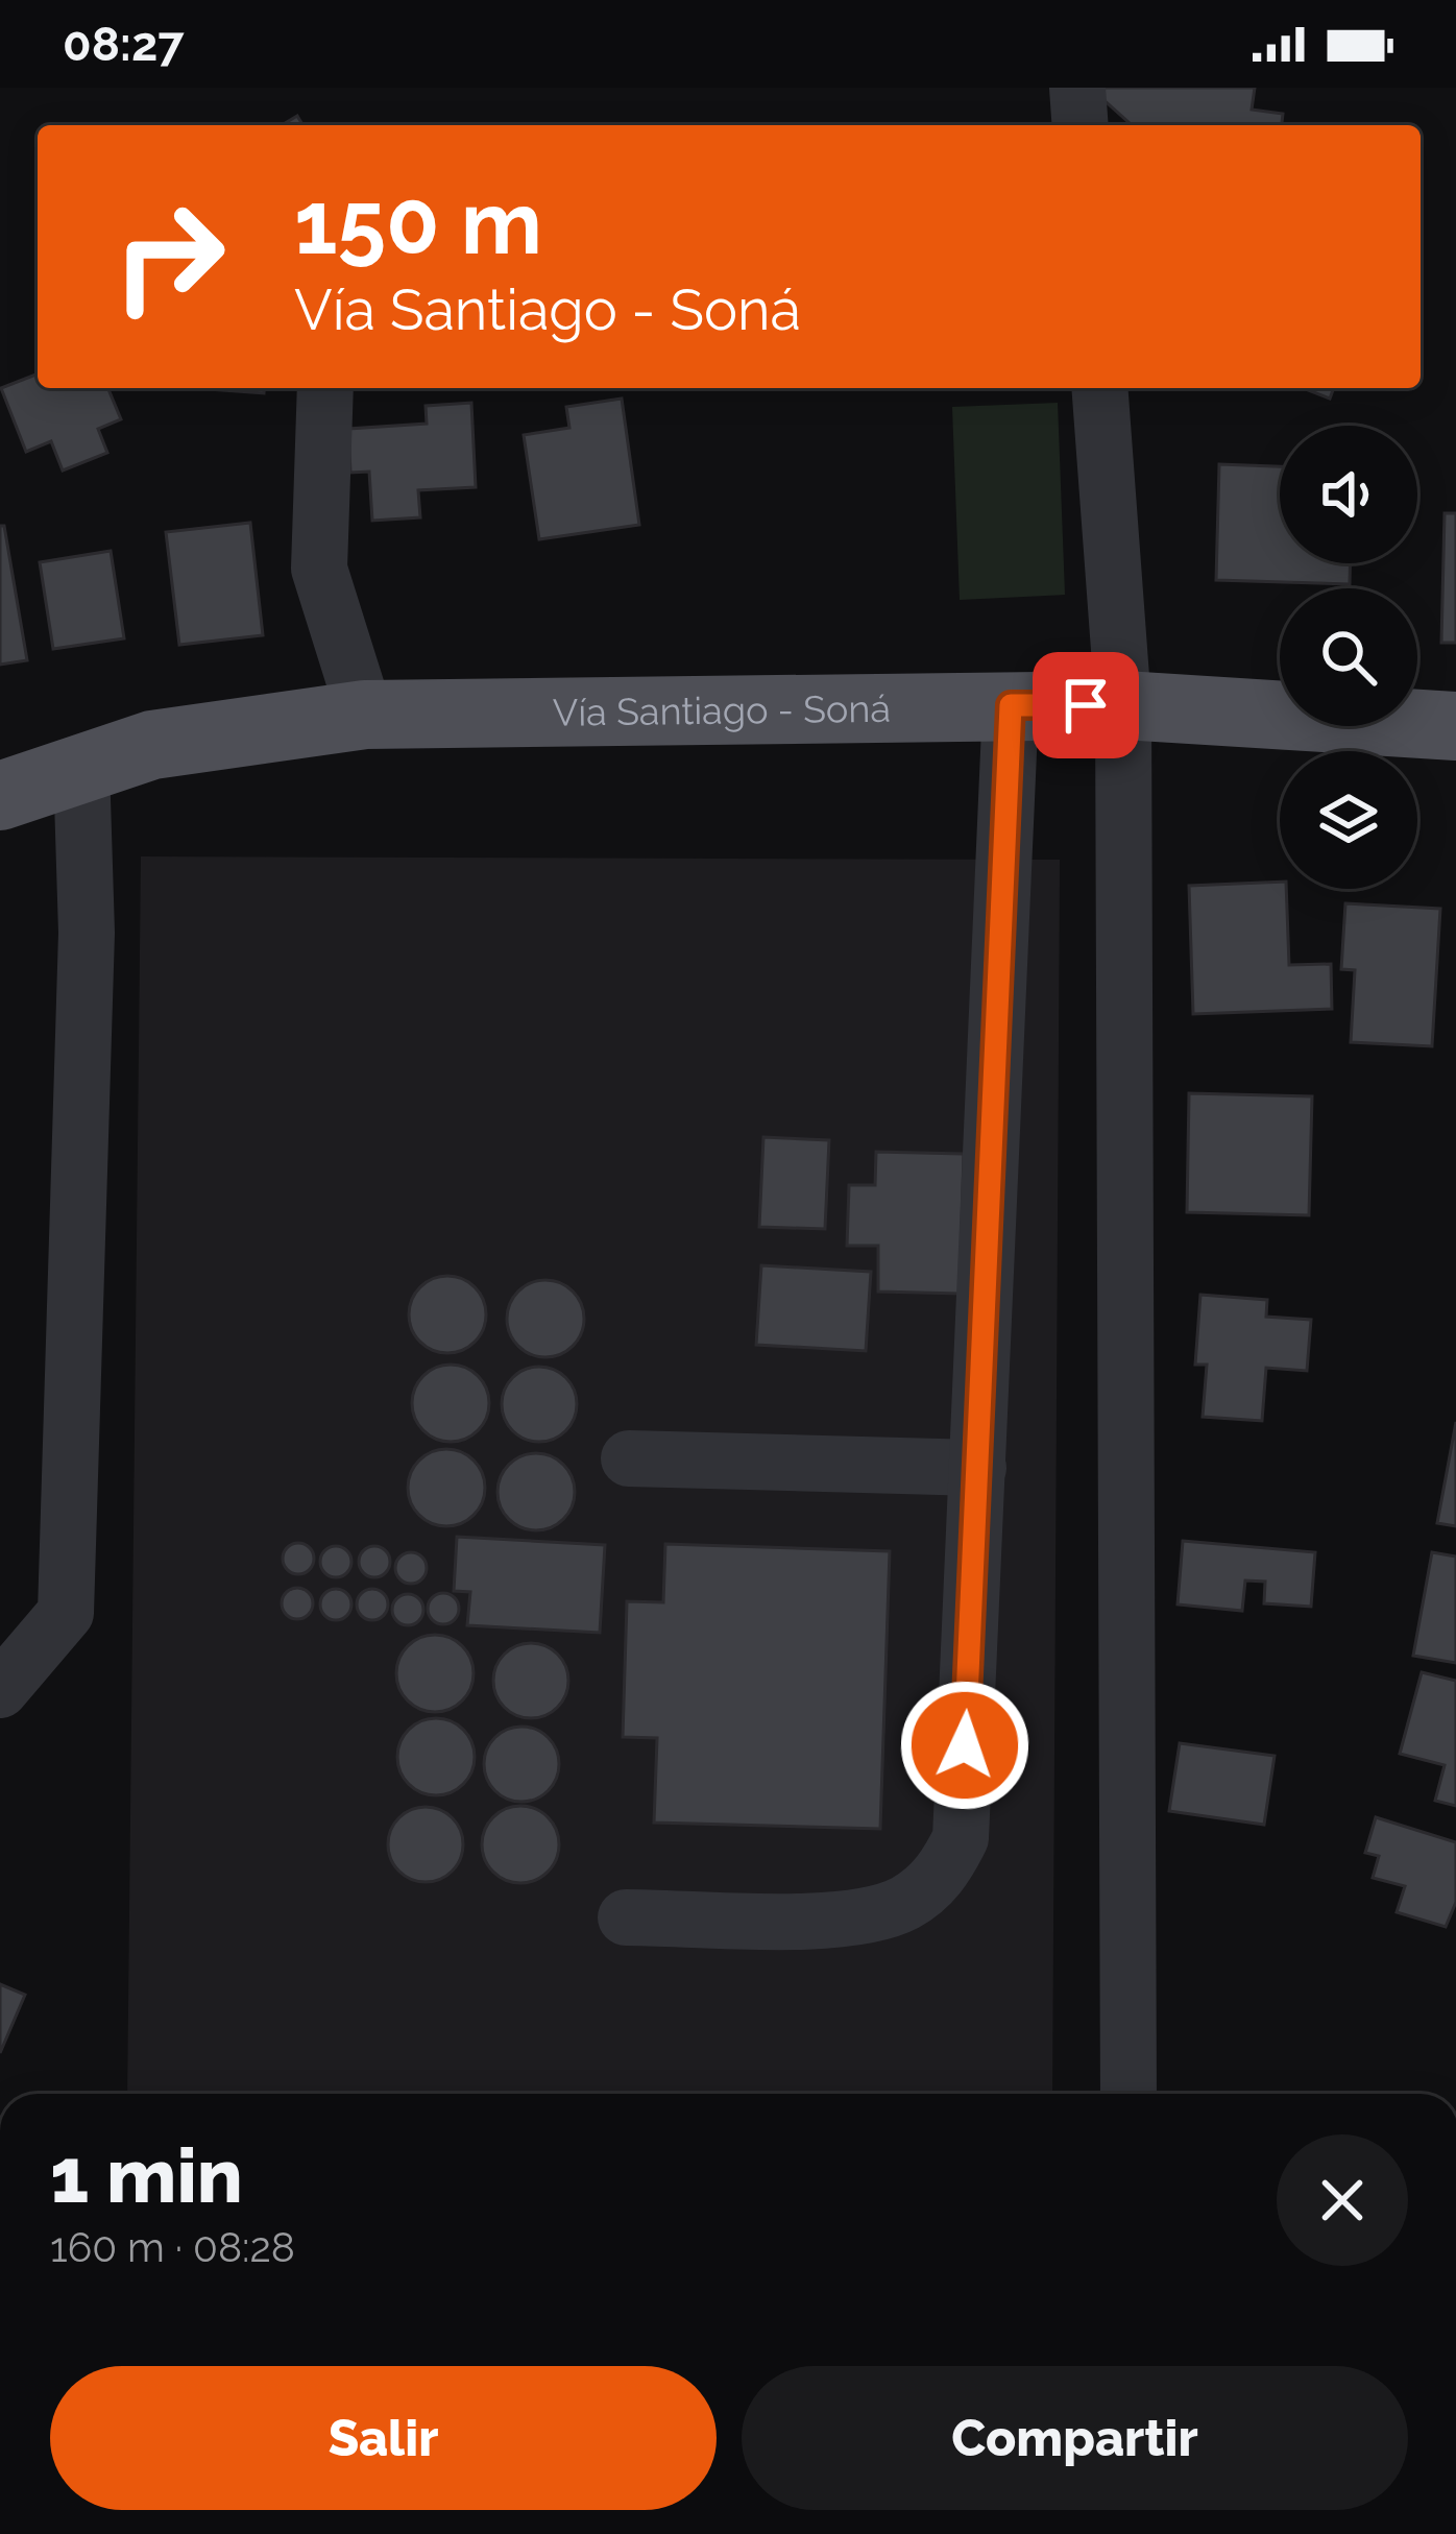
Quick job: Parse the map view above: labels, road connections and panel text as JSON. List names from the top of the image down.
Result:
{
  "streets": {
    "main road": ["Vía Santiago - Soná"]
  },
  "page": {
    "status": "08:27",
    "turn": ["150 m", "Vía Santiago - Soná"],
    "heading": ["1 min", "160 m · 08:28"],
    "buttons": ["Salir", "Compartir"]
  }
}
